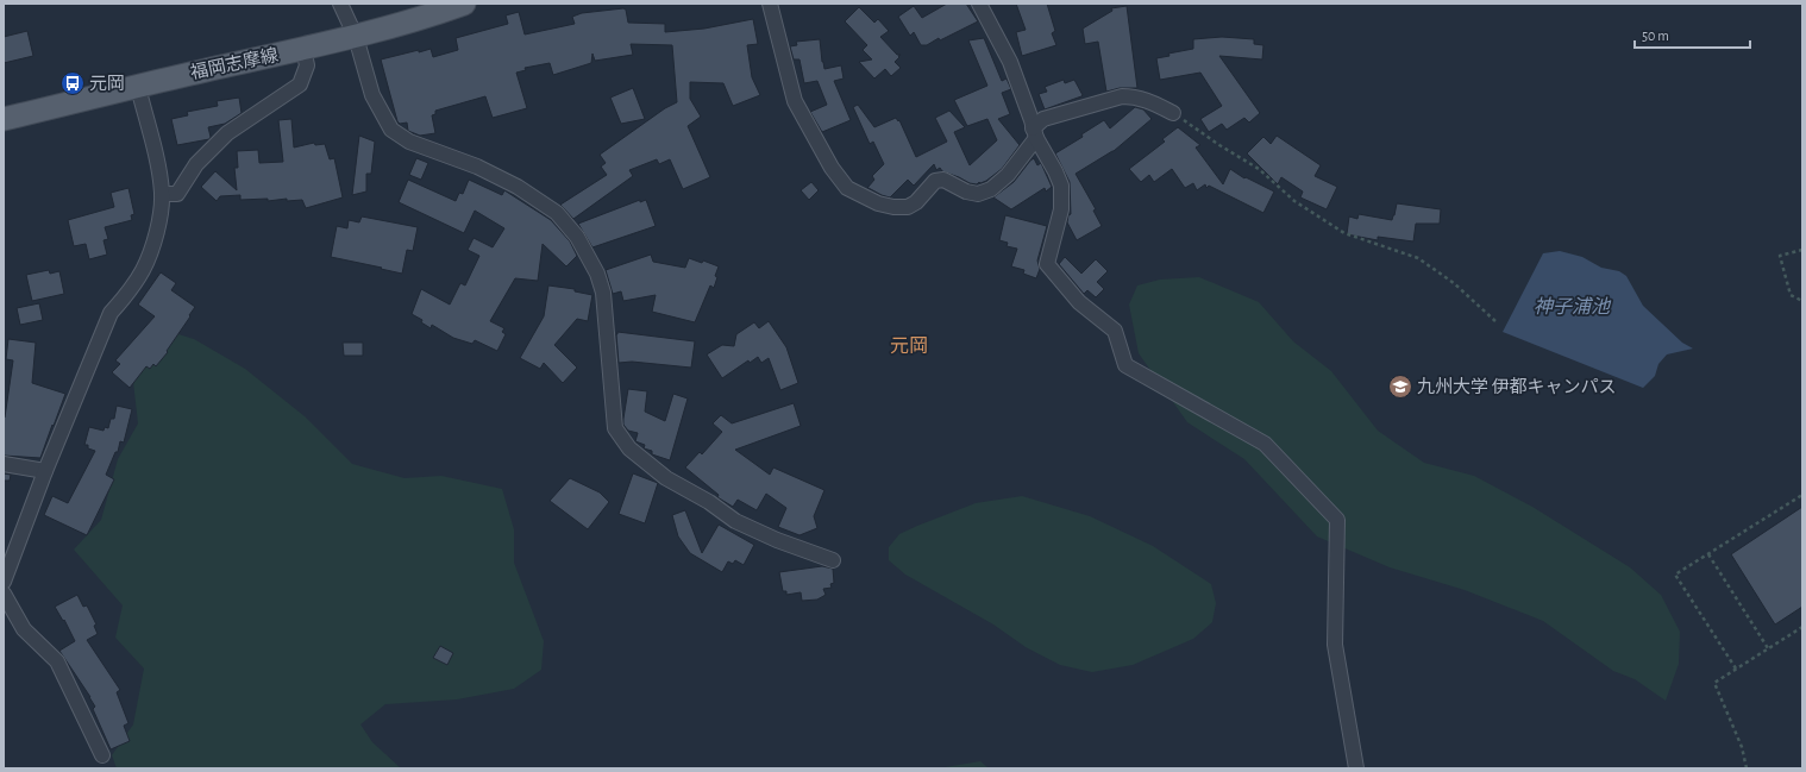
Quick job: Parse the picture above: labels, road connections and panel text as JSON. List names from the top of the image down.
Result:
{
  "streets": {
    "main road": ["福岡志摩線"]
  },
  "districts": ["元岡"],
  "water": ["神子浦池"],
  "places": {
    "bus stop": ["元岡"],
    "school or university": ["九州大学 伊都キャンパス"]
  },
  "scale_bar": "50 m"
}
